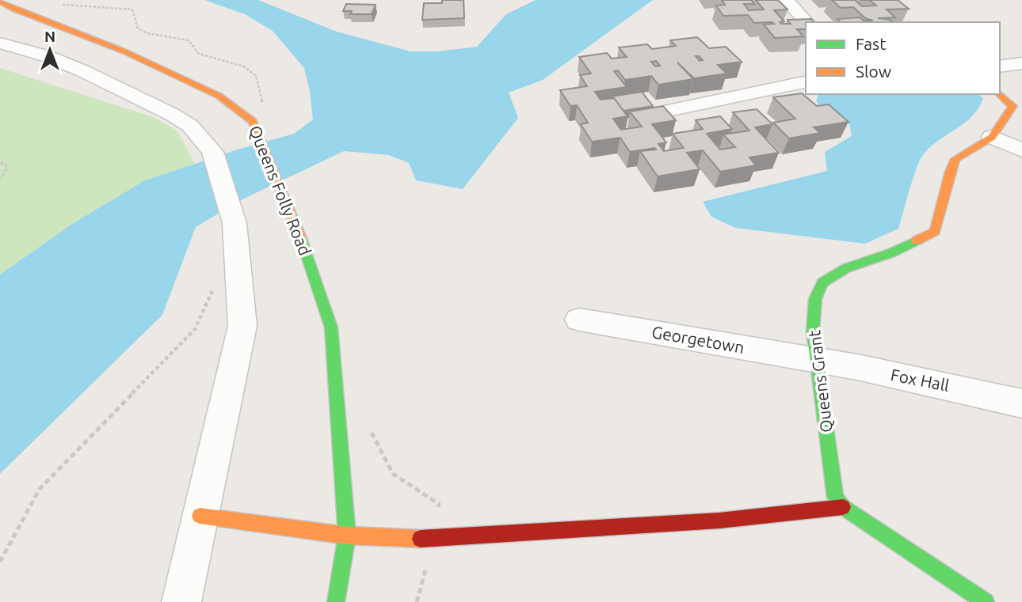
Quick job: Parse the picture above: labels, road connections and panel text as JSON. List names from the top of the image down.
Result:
{
  "streets": {
    "street": [
      "Queens Folly Road",
      "Georgetown",
      "Fox Hall",
      "Queens Grant"
    ]
  },
  "crossings": [
    ["Georgetown", "Fox Hall"],
    ["Georgetown", "Queens Grant"],
    ["Fox Hall", "Queens Grant"]
  ],
  "legend": ["Fast", "Slow"],
  "north": "top"
}
